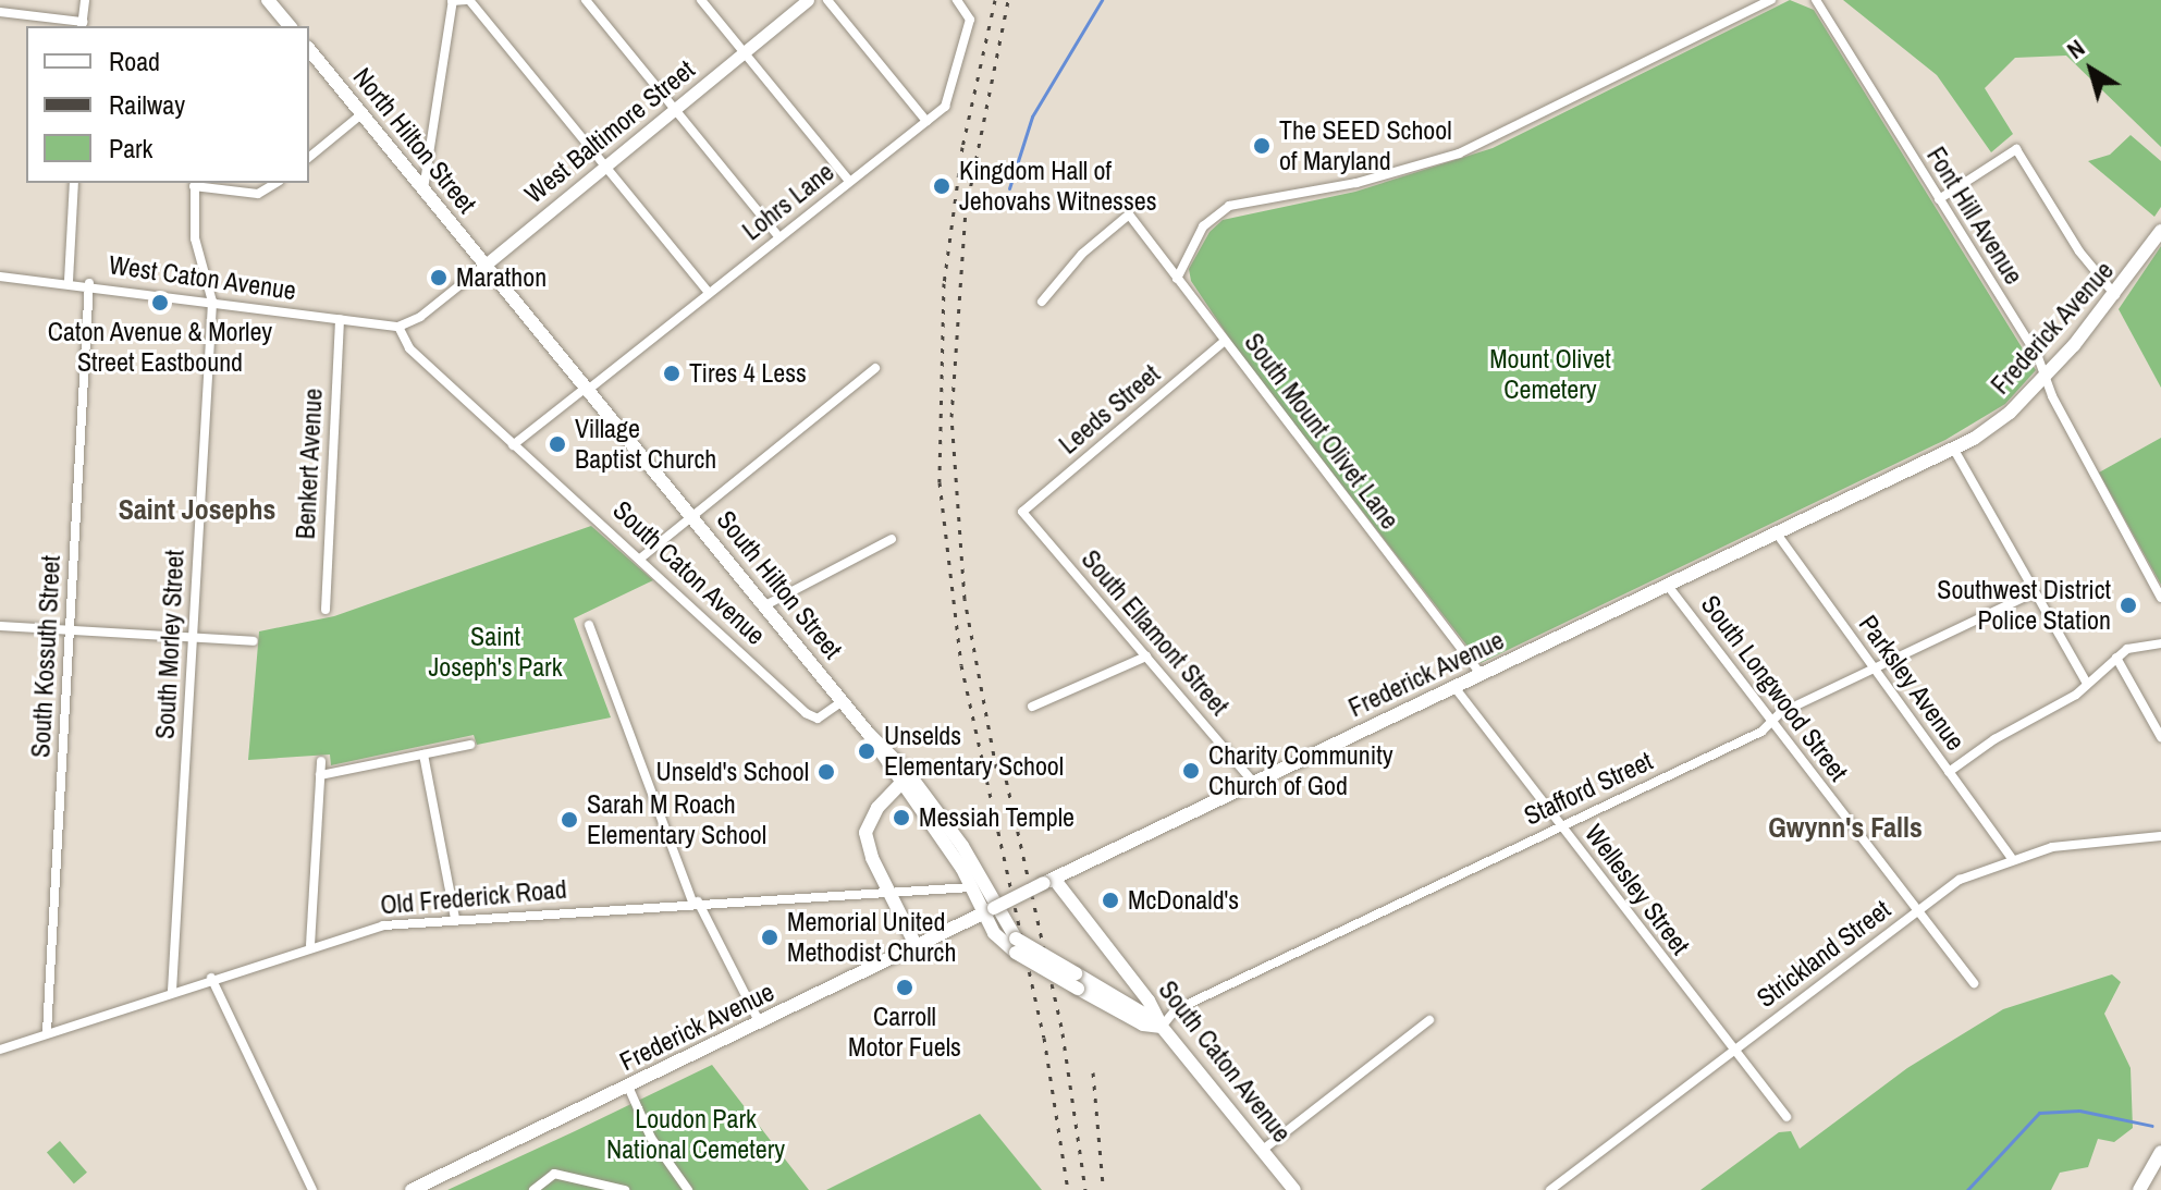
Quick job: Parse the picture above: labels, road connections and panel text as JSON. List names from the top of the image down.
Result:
{
  "streets": {
    "main road": [
      "West Baltimore Street",
      "North Hilton Street",
      "Frederick Avenue",
      "South Caton Avenue",
      "South Hilton Street"
    ],
    "street": [
      "Lohrs Lane",
      "Font Hill Avenue",
      "West Caton Avenue",
      "Leeds Street",
      "South Mount Olivet Lane",
      "Benkert Avenue",
      "South Ellamont Street",
      "South Morley Street",
      "South Kossuth Street",
      "Parksley Avenue",
      "South Longwood Street",
      "Stafford Street",
      "Wellesley Street",
      "Old Frederick Road",
      "Strickland Street"
    ]
  },
  "crossings": [
    ["West Baltimore Street", "North Hilton Street"],
    ["West Baltimore Street", "West Caton Avenue"],
    ["West Baltimore Street", "South Caton Avenue"],
    ["West Baltimore Street", "South Hilton Street"],
    ["North Hilton Street", "South Hilton Street"],
    ["Lohrs Lane", "South Caton Avenue"],
    ["Lohrs Lane", "South Hilton Street"],
    ["Font Hill Avenue", "Frederick Avenue"],
    ["West Caton Avenue", "Benkert Avenue"],
    ["West Caton Avenue", "South Caton Avenue"],
    ["West Caton Avenue", "South Morley Street"],
    ["West Caton Avenue", "South Kossuth Street"],
    ["Frederick Avenue", "South Mount Olivet Lane"],
    ["Frederick Avenue", "South Caton Avenue"],
    ["Frederick Avenue", "South Hilton Street"],
    ["Frederick Avenue", "South Ellamont Street"],
    ["Frederick Avenue", "Parksley Avenue"],
    ["Frederick Avenue", "South Longwood Street"],
    ["Frederick Avenue", "Wellesley Street"],
    ["Leeds Street", "South Mount Olivet Lane"],
    ["Leeds Street", "South Ellamont Street"],
    ["South Caton Avenue", "South Hilton Street"],
    ["South Caton Avenue", "Stafford Street"],
    ["South Hilton Street", "Stafford Street"],
    ["South Hilton Street", "Old Frederick Road"],
    ["South Morley Street", "Old Frederick Road"],
    ["South Kossuth Street", "Old Frederick Road"],
    ["Parksley Avenue", "Stafford Street"],
    ["Parksley Avenue", "Strickland Street"],
    ["South Longwood Street", "Stafford Street"],
    ["South Longwood Street", "Strickland Street"],
    ["Stafford Street", "Wellesley Street"],
    ["Wellesley Street", "Strickland Street"]
  ],
  "districts": ["Saint Josephs", "Gwynn's Falls"],
  "parks": ["Mount Olivet Cemetery", "Saint Joseph's Park", "Loudon Park National Cemetery"],
  "places": [
    "The SEED School of Maryland",
    "Kingdom Hall of Jehovahs Witnesses",
    "Marathon",
    "Caton Avenue & Morley Street Eastbound",
    "Tires 4 Less",
    "Village Baptist Church",
    "Southwest District Police Station",
    "Unselds Elementary School",
    "Charity Community Church of God",
    "Unseld's School",
    "Messiah Temple",
    "Sarah M Roach Elementary School",
    "McDonald's",
    "Memorial United Methodist Church",
    "Carroll Motor Fuels"
  ],
  "legend": ["Road", "Railway", "Park"],
  "north": "top left"
}
